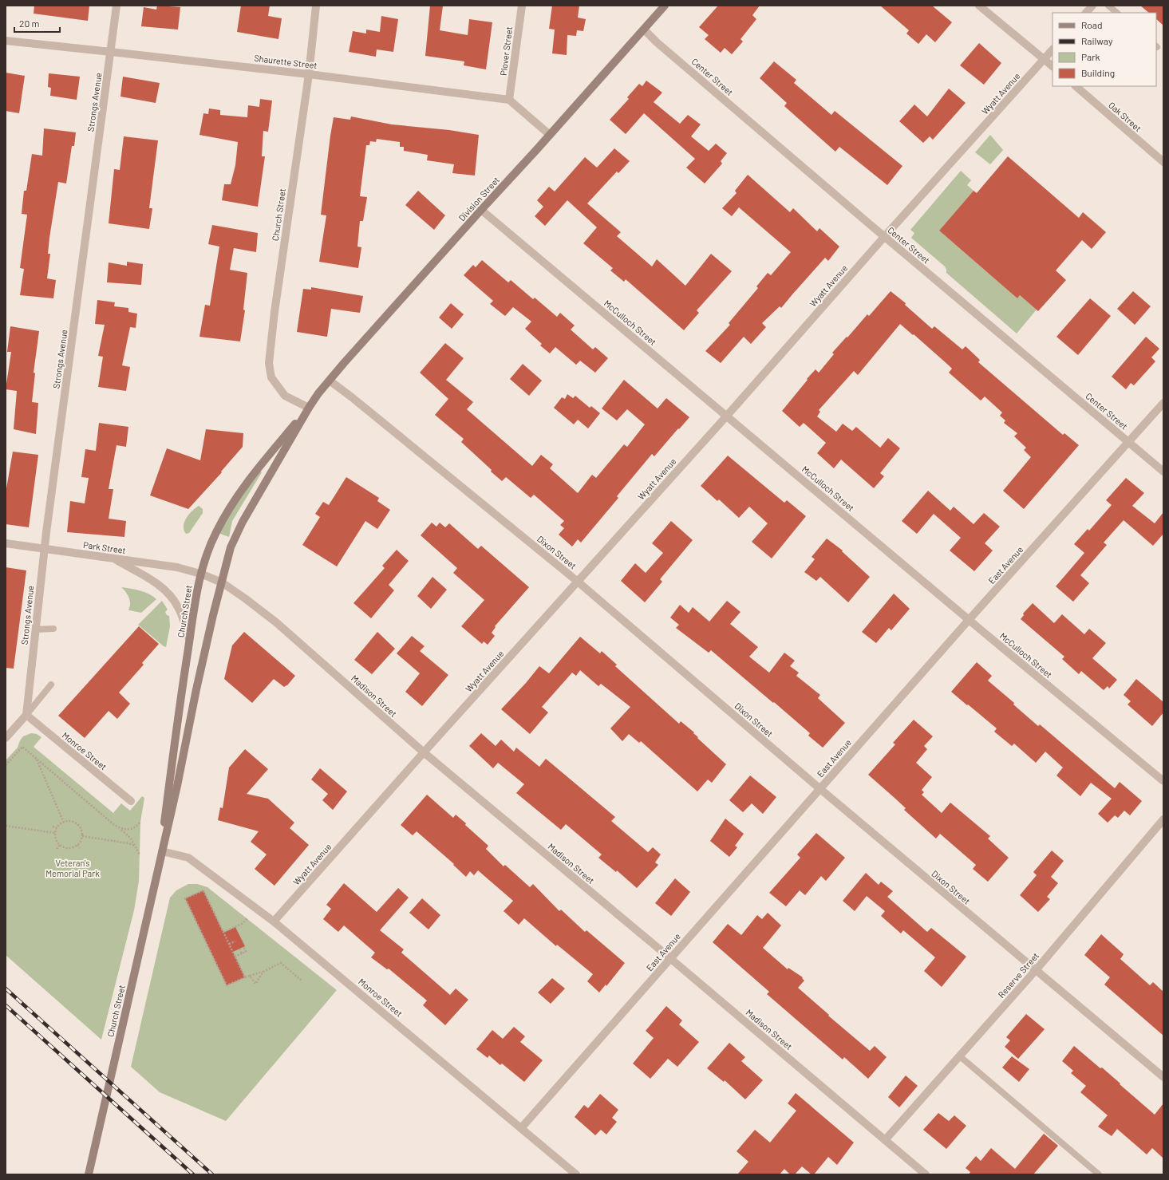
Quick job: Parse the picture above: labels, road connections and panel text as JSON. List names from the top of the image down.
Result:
{
  "streets": {
    "main road": ["Division Street", "Church Street"],
    "street": [
      "Plover Street",
      "Shaurette Street",
      "Center Street",
      "Wyatt Avenue",
      "Strongs Avenue",
      "Oak Street",
      "McCulloch Street",
      "Park Street",
      "Dixon Street",
      "East Avenue",
      "Madison Street",
      "Monroe Street",
      "Reserve Street"
    ]
  },
  "crossings": [
    ["Plover Street", "Shaurette Street"],
    ["Shaurette Street", "Strongs Avenue"],
    ["Shaurette Street", "Church Street"],
    ["Center Street", "Wyatt Avenue"],
    ["Center Street", "Division Street"],
    ["Center Street", "East Avenue"],
    ["Wyatt Avenue", "McCulloch Street"],
    ["Wyatt Avenue", "Dixon Street"],
    ["Wyatt Avenue", "Madison Street"],
    ["Wyatt Avenue", "Monroe Street"],
    ["Strongs Avenue", "Park Street"],
    ["Strongs Avenue", "Monroe Street"],
    ["Division Street", "Church Street"],
    ["Division Street", "McCulloch Street"],
    ["Division Street", "Dixon Street"],
    ["Church Street", "Park Street"],
    ["Church Street", "Madison Street"],
    ["Church Street", "Monroe Street"],
    ["McCulloch Street", "East Avenue"],
    ["Park Street", "Madison Street"],
    ["Dixon Street", "East Avenue"],
    ["Dixon Street", "Reserve Street"],
    ["East Avenue", "Madison Street"],
    ["East Avenue", "Monroe Street"],
    ["Madison Street", "Reserve Street"]
  ],
  "parks": ["Veteran's Memorial Park"],
  "legend": [
    "Road",
    "Railway",
    "Park",
    "Building"
  ],
  "scale_bar": "20 m"
}
